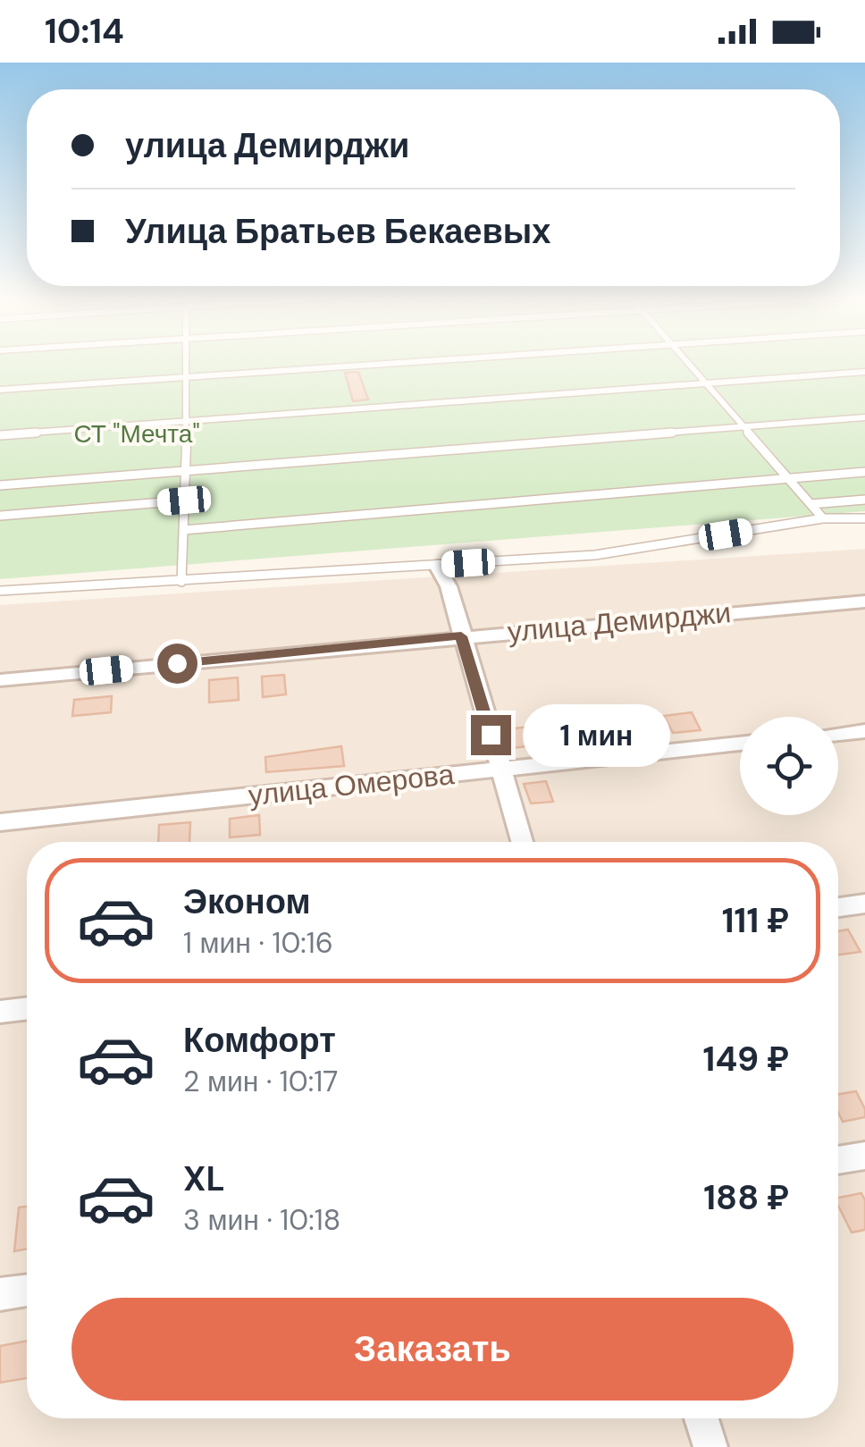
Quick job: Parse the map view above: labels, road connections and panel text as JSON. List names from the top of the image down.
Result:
{
  "streets": {
    "street": ["улица Демирджи", "улица Омерова"]
  },
  "parks": ["СТ \"Мечта\""],
  "page": {
    "status": "10:14",
    "banner": ["улица Демирджи", "Улица Братьев Бекаевых"],
    "bubble": "1 мин",
    "list": [
      {
        "name": "Эконом",
        "note": "1 мин · 10:16",
        "value": "111 ₽"
      },
      {
        "name": "Комфорт",
        "note": "2 мин · 10:17",
        "value": "149 ₽"
      },
      {
        "name": "XL",
        "note": "3 мин · 10:18",
        "value": "188 ₽"
      }
    ],
    "buttons": "Заказать"
  }
}
